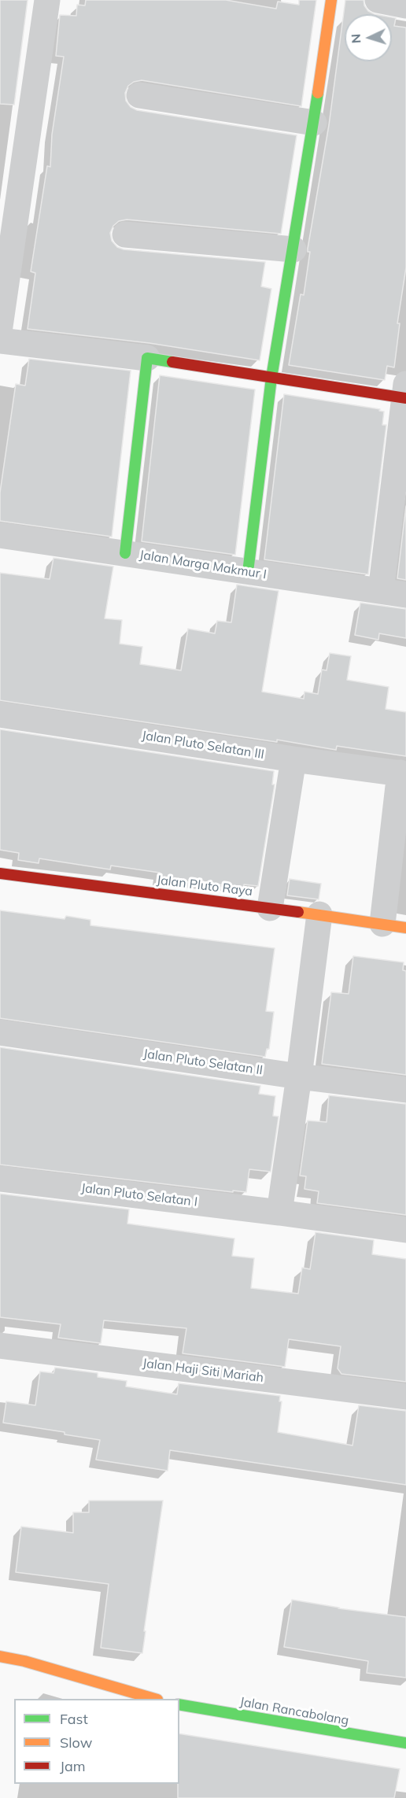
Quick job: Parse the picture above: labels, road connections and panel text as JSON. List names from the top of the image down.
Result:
{
  "streets": {
    "street": [
      "Jalan Marga Makmur I",
      "Jalan Pluto Selatan III",
      "Jalan Pluto Raya",
      "Jalan Pluto Selatan II",
      "Jalan Pluto Selatan I",
      "Jalan Haji Siti Mariah",
      "Jalan Rancabolang"
    ]
  },
  "legend": ["Fast", "Slow", "Jam"],
  "north": "left"
}
